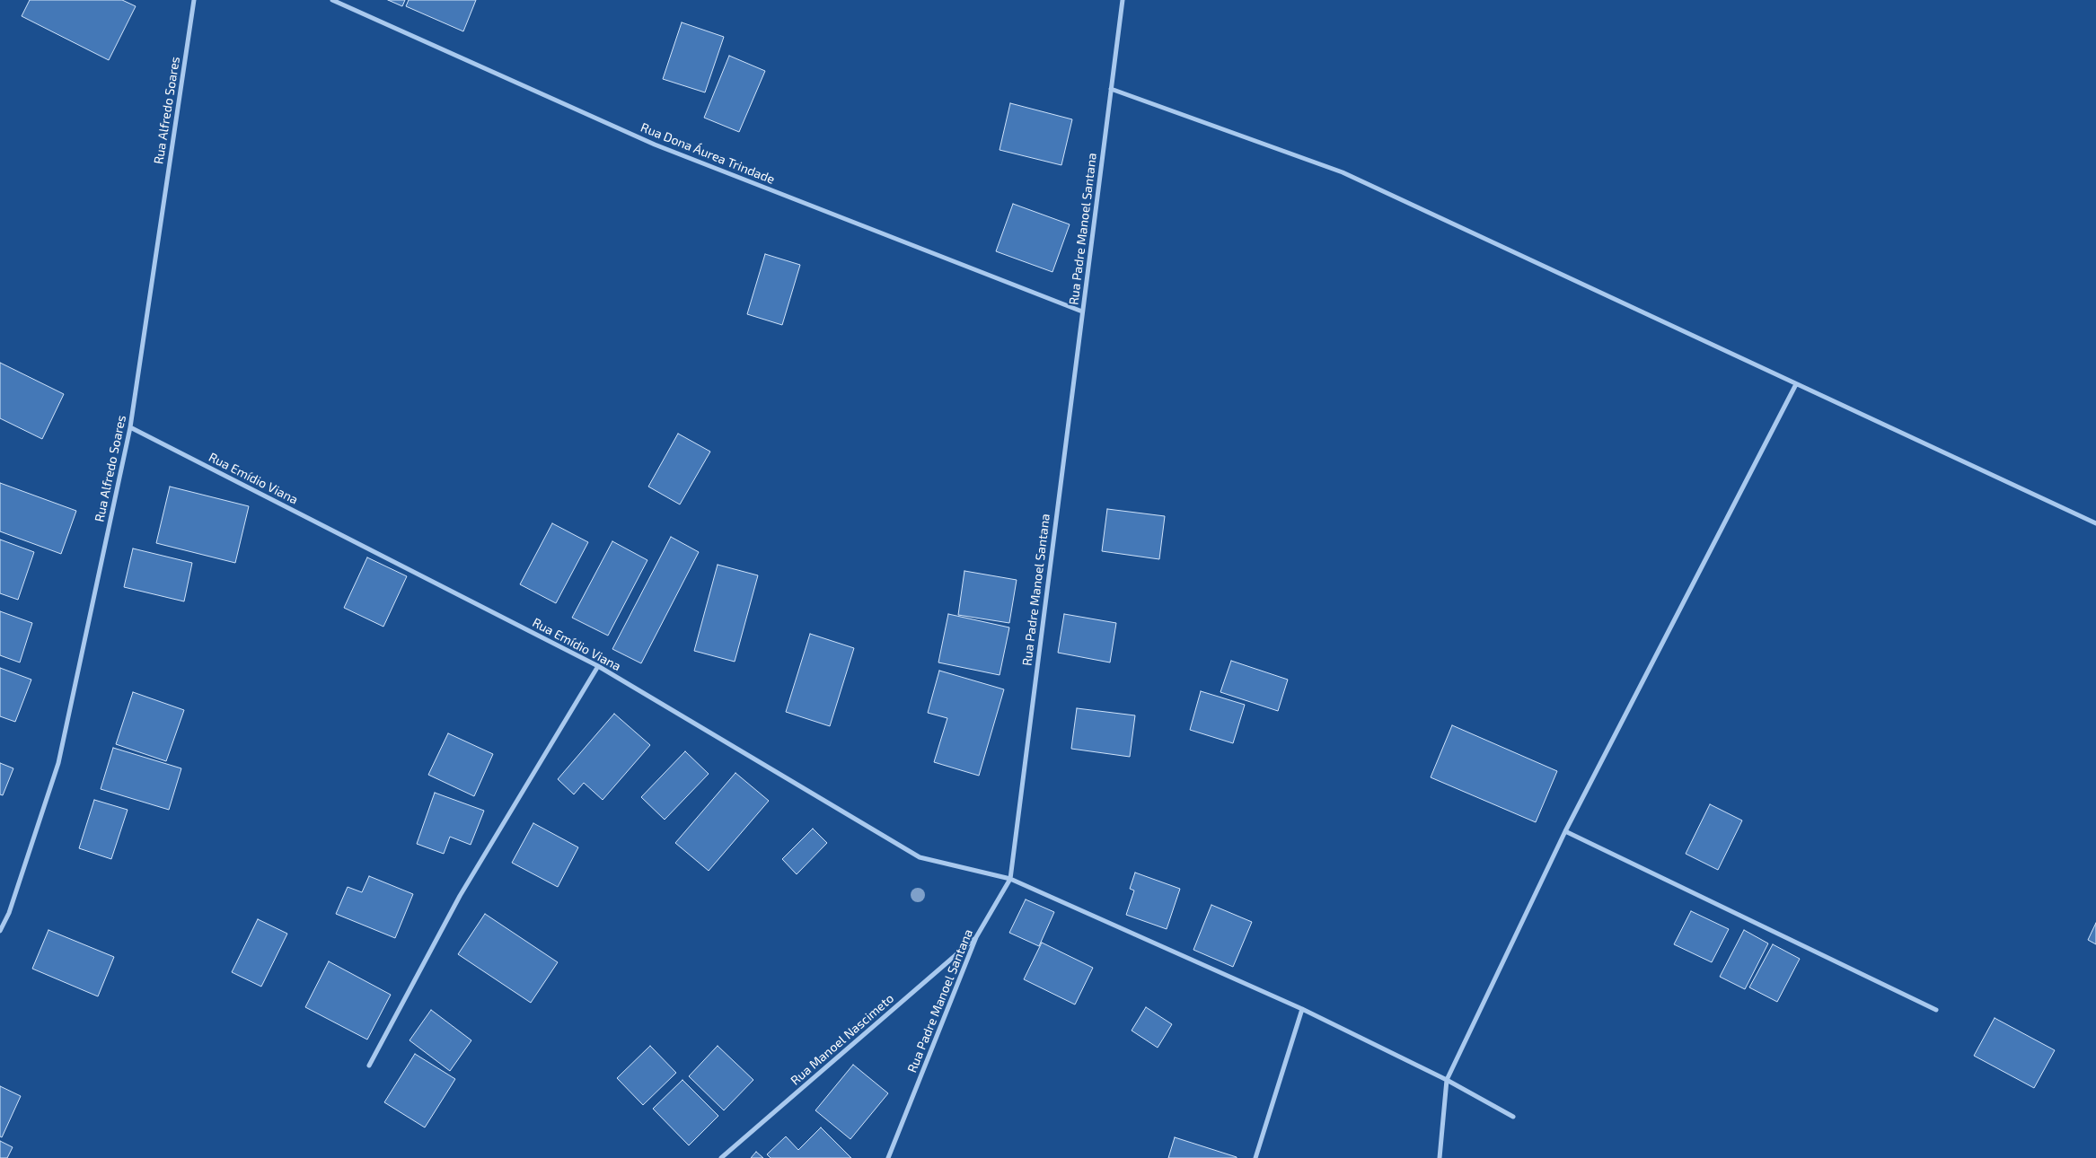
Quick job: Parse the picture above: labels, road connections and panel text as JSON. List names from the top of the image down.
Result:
{
  "streets": {
    "street": [
      "Rua Alfredo Soares",
      "Rua Dona Áurea Trindade",
      "Rua Padre Manoel Santana",
      "Rua Emídio Viana",
      "Rua Manoel Nascimeto"
    ]
  },
  "crossings": [
    ["Rua Alfredo Soares", "Rua Emídio Viana"],
    ["Rua Dona Áurea Trindade", "Rua Padre Manoel Santana"],
    ["Rua Padre Manoel Santana", "Rua Emídio Viana"],
    ["Rua Padre Manoel Santana", "Rua Manoel Nascimeto"]
  ]
}
